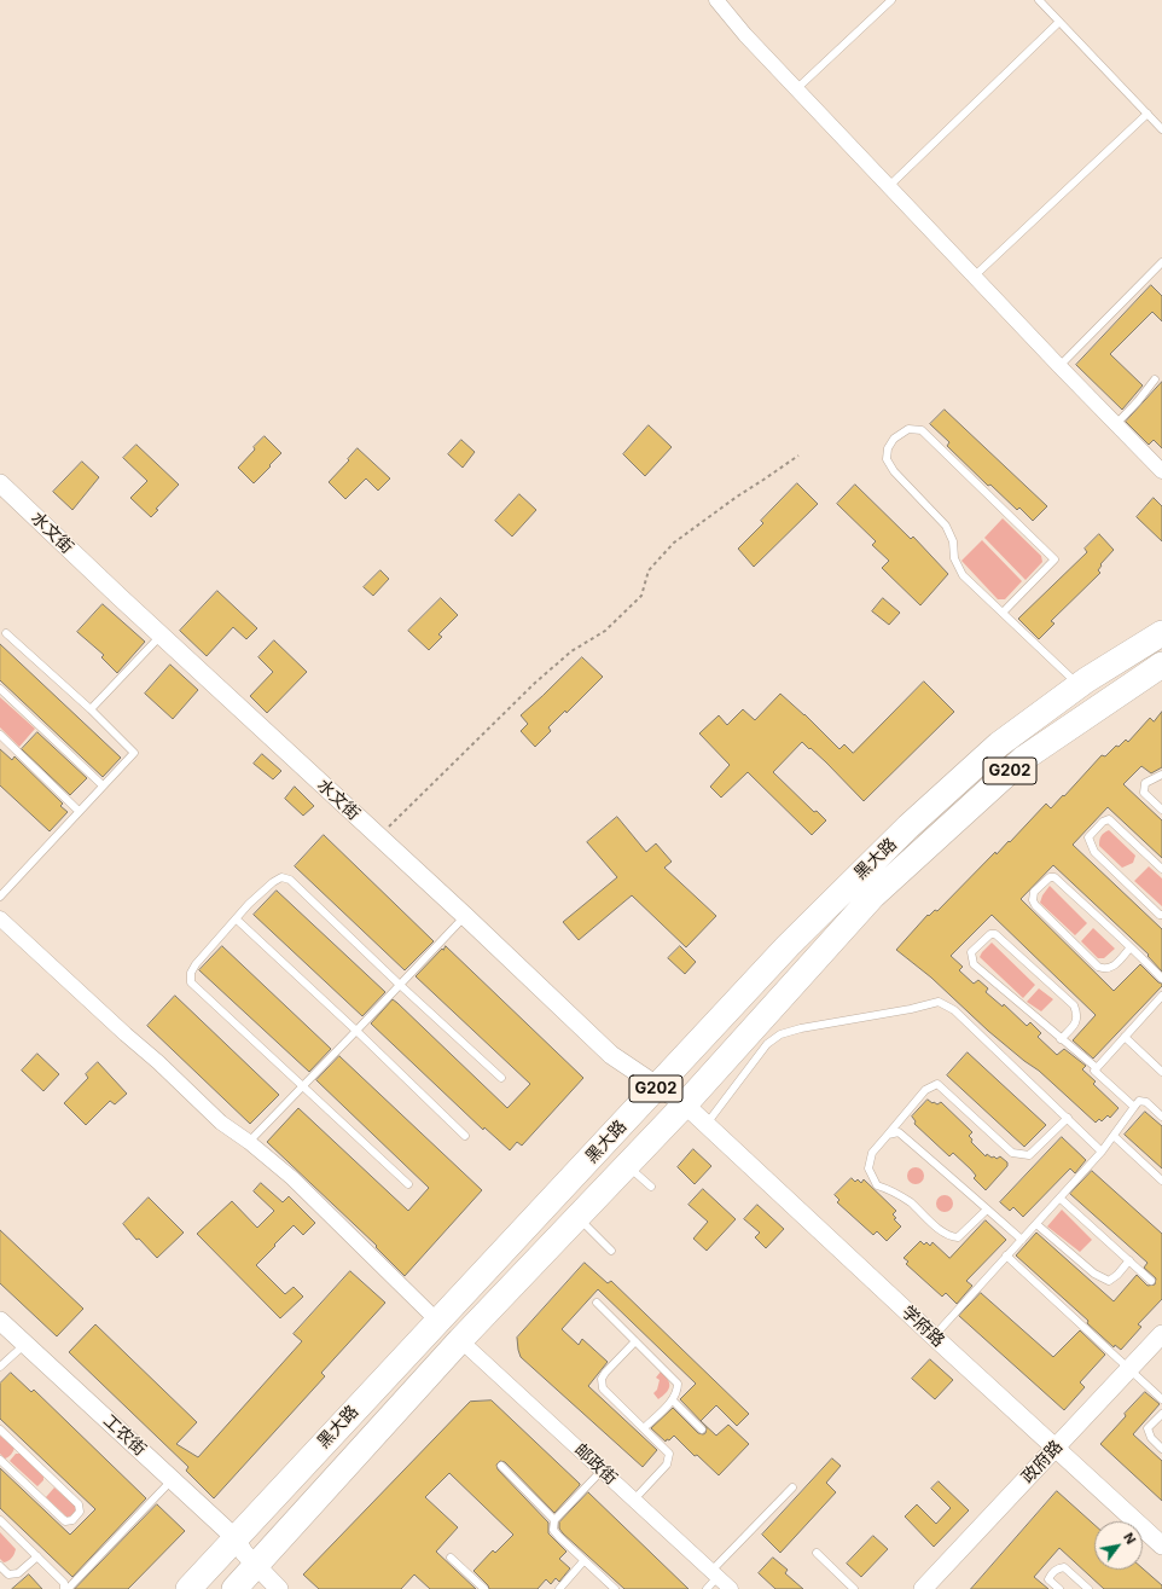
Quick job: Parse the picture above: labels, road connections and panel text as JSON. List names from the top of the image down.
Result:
{
  "streets": {
    "highway": ["G202", "黑大路"],
    "street": [
      "水文街",
      "学府路",
      "工农街",
      "政府路",
      "邮政街"
    ]
  },
  "crossings": [
    ["水文街", "黑大路"],
    ["水文街", "学府路"],
    ["黑大路", "学府路"],
    ["黑大路", "工农街"],
    ["黑大路", "邮政街"],
    ["学府路", "政府路"]
  ],
  "north": "top right"
}
